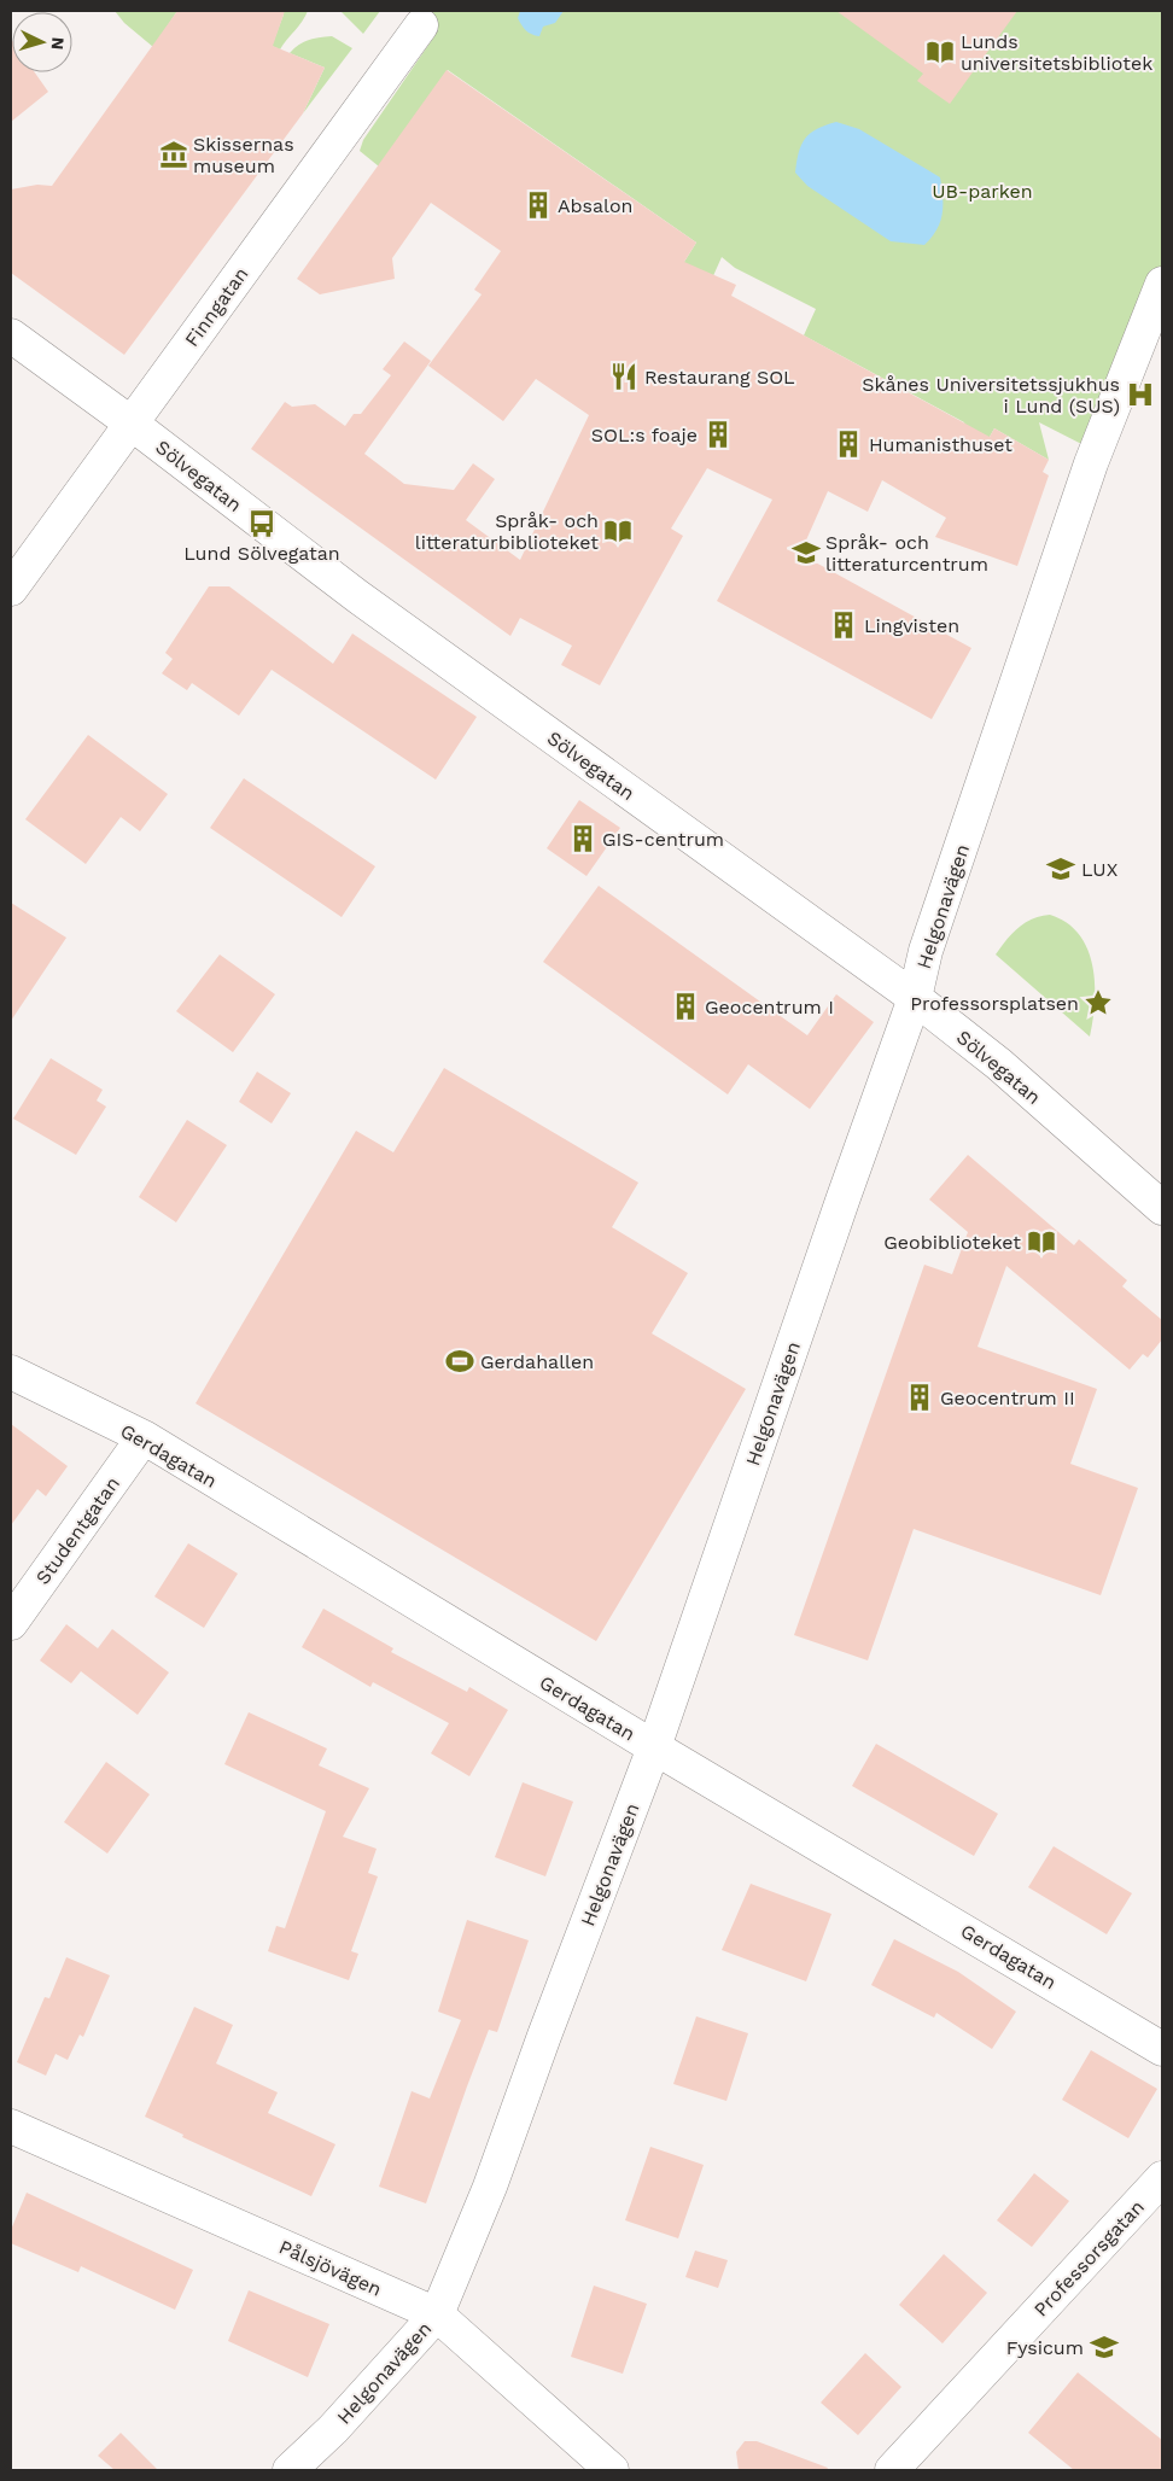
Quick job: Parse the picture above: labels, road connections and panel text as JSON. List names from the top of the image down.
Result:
{
  "streets": {
    "street": [
      "Finngatan",
      "Sölvegatan",
      "Helgonavägen",
      "Gerdagatan",
      "Studentgatan",
      "Professorsgatan",
      "Pålsjövägen"
    ]
  },
  "crossings": [
    ["Finngatan", "Sölvegatan"],
    ["Sölvegatan", "Helgonavägen"],
    ["Helgonavägen", "Gerdagatan"],
    ["Helgonavägen", "Pålsjövägen"],
    ["Gerdagatan", "Studentgatan"]
  ],
  "parks": ["UB-parken"],
  "places": {
    "library": ["Lunds universitetsbibliotek", "Språk- och litteraturbiblioteket", "Geobiblioteket"],
    "museum": ["Skissernas museum"],
    "building": [
      "Absalon",
      "SOL:s foaje",
      "Humanisthuset",
      "Lingvisten",
      "GIS-centrum",
      "Geocentrum I",
      "Geocentrum II"
    ],
    "restaurant": ["Restaurang SOL"],
    "hospital": ["Skånes Universitetssjukhus i Lund (SUS)"],
    "bus stop": ["Lund Sölvegatan"],
    "school or university": ["Språk- och litteraturcentrum", "LUX", "Fysicum"],
    "place": ["Professorsplatsen"],
    "sports": ["Gerdahallen"]
  },
  "north": "right"
}
